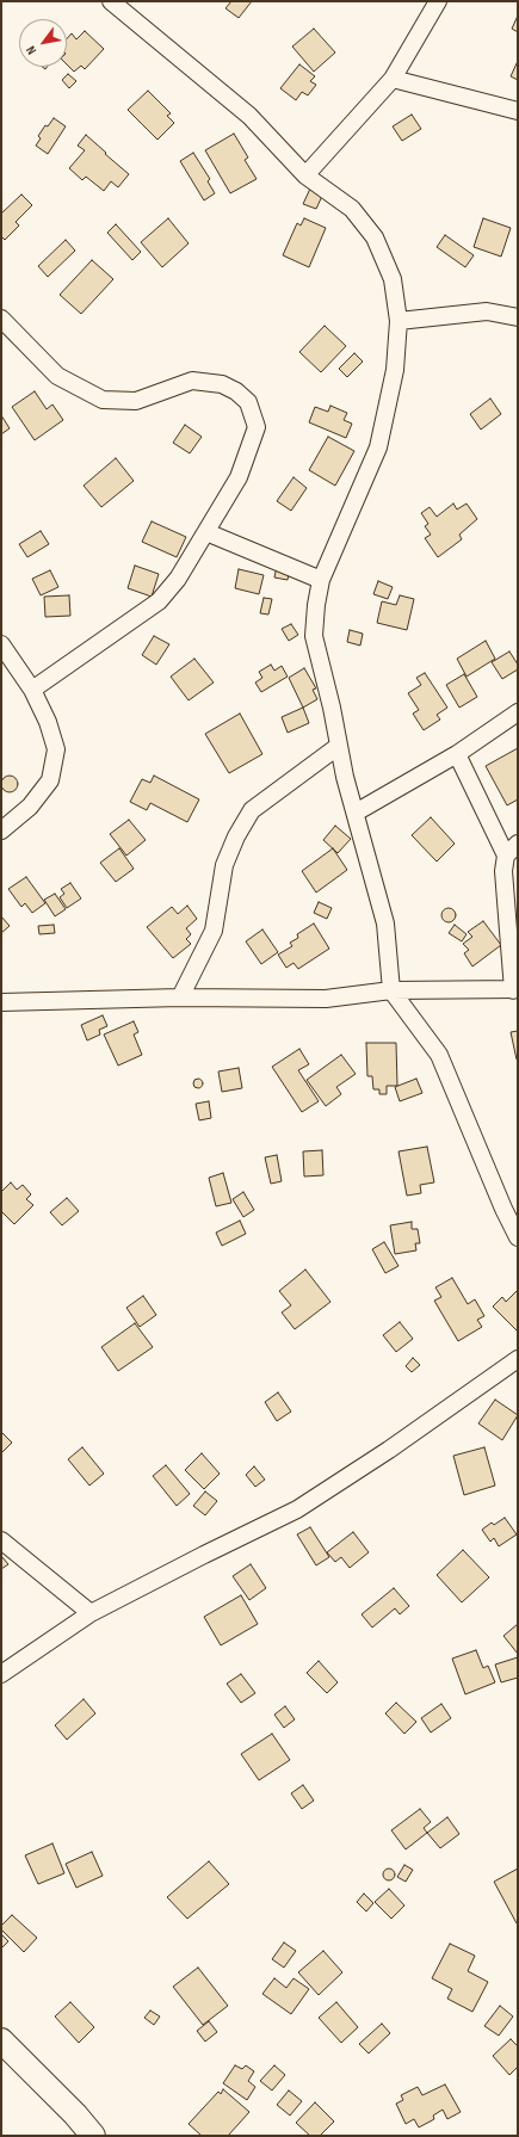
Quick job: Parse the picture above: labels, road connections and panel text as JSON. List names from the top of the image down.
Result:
{
  "north": "bottom left"
}
